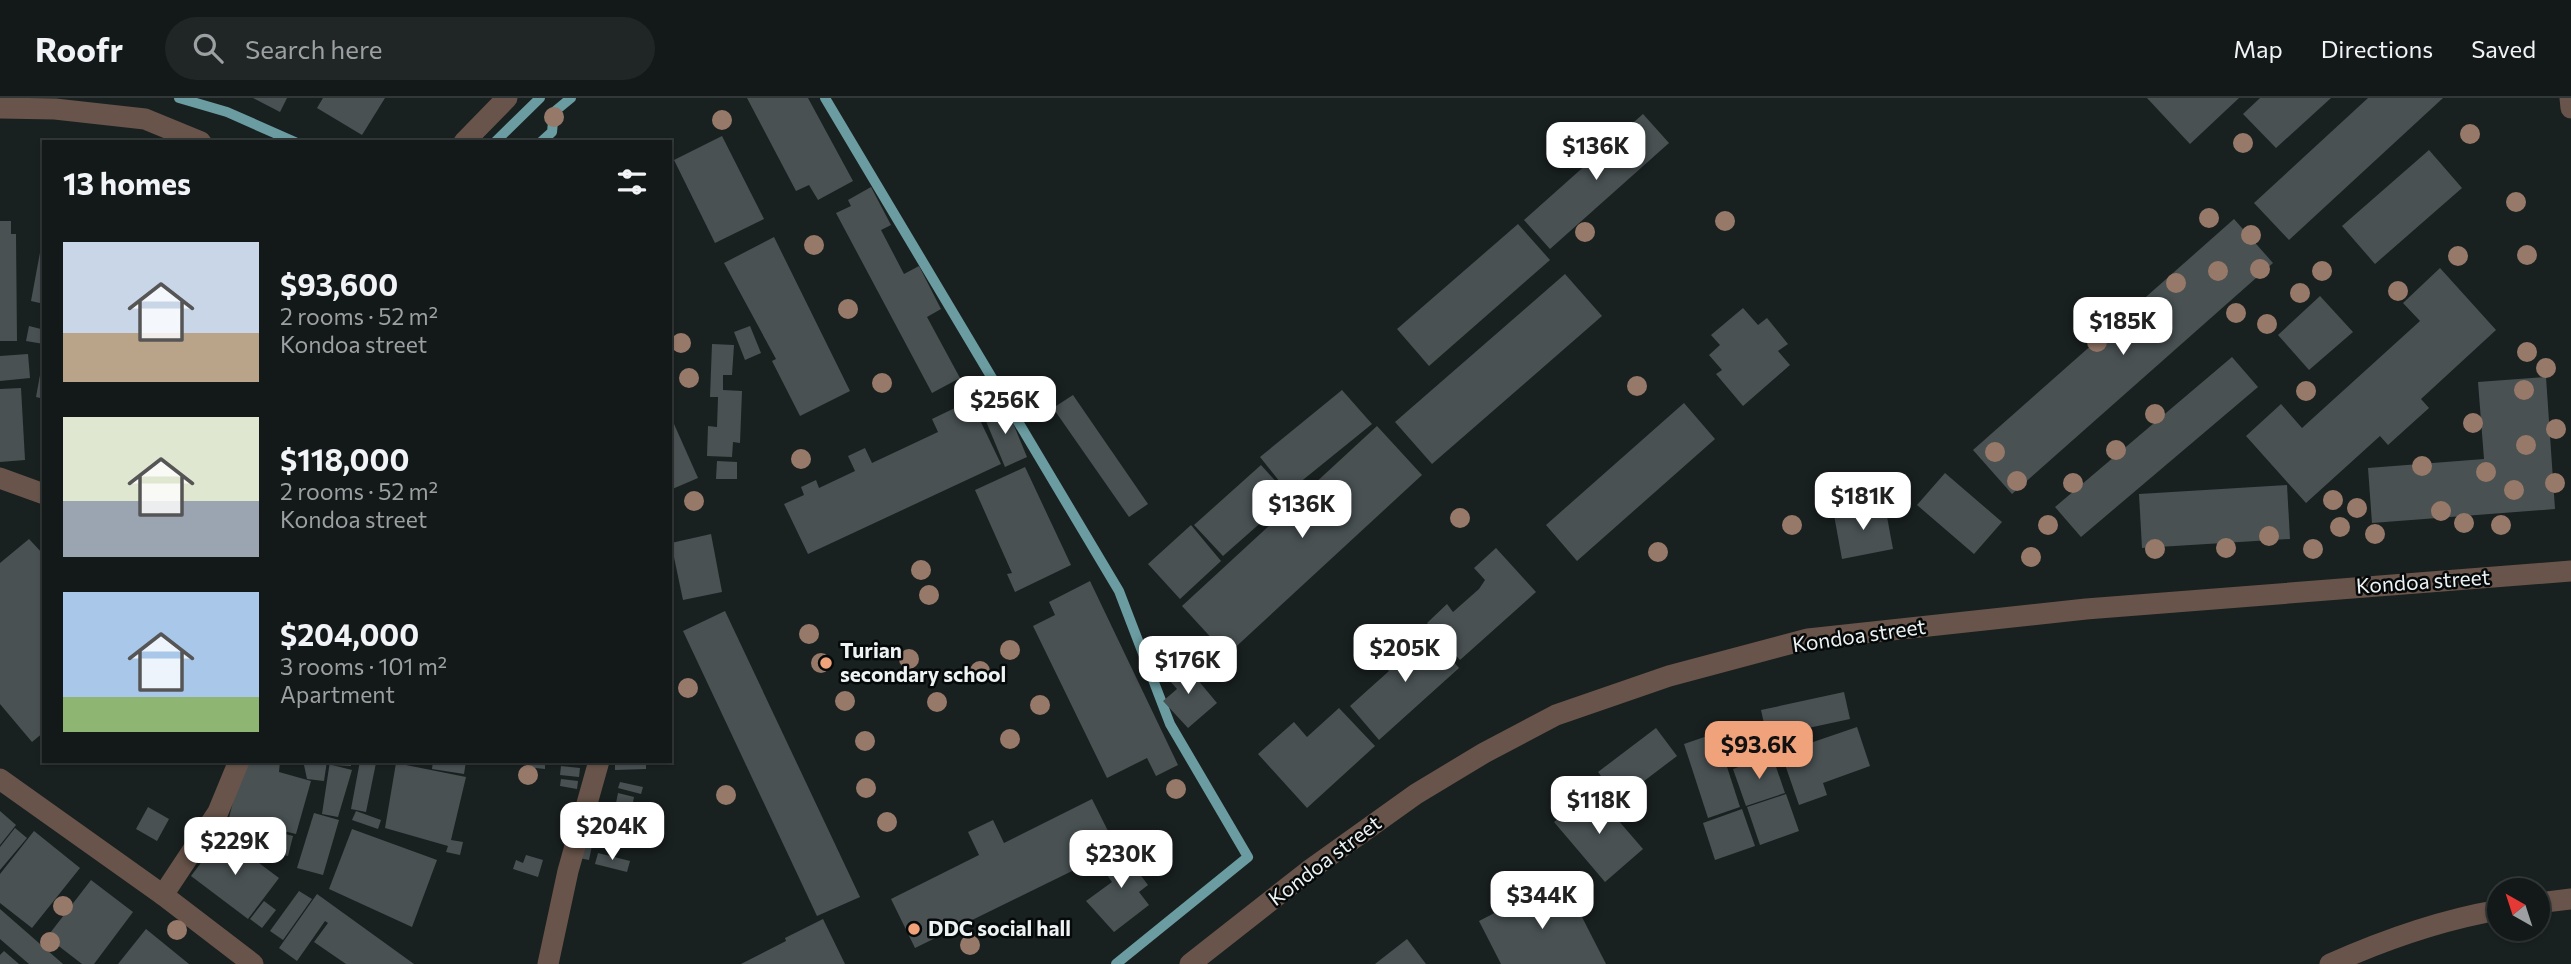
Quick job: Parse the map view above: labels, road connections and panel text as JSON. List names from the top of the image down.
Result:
{
  "streets": {
    "street": ["Kondoa street"]
  },
  "places": ["Turian secondary school", "DDC social hall"],
  "north": "top left",
  "page": {
    "header": "Roofr",
    "search": "Search here",
    "nav": ["Map", "Directions", "Saved"],
    "price": [
      "$136K",
      "$185K",
      "$256K",
      "$181K",
      "$136K",
      "$205K",
      "$176K",
      "$93.6K",
      "$118K",
      "$204K",
      "$229K",
      "$230K",
      "$344K"
    ],
    "heading": "13 homes",
    "list": [
      {
        "name": "$93,600",
        "note": "2 rooms · 52 m² · Kondoa street"
      },
      {
        "name": "$118,000",
        "note": "2 rooms · 52 m² · Kondoa street"
      },
      {
        "name": "$204,000",
        "note": "3 rooms · 101 m² · Apartment"
      }
    ]
  }
}
